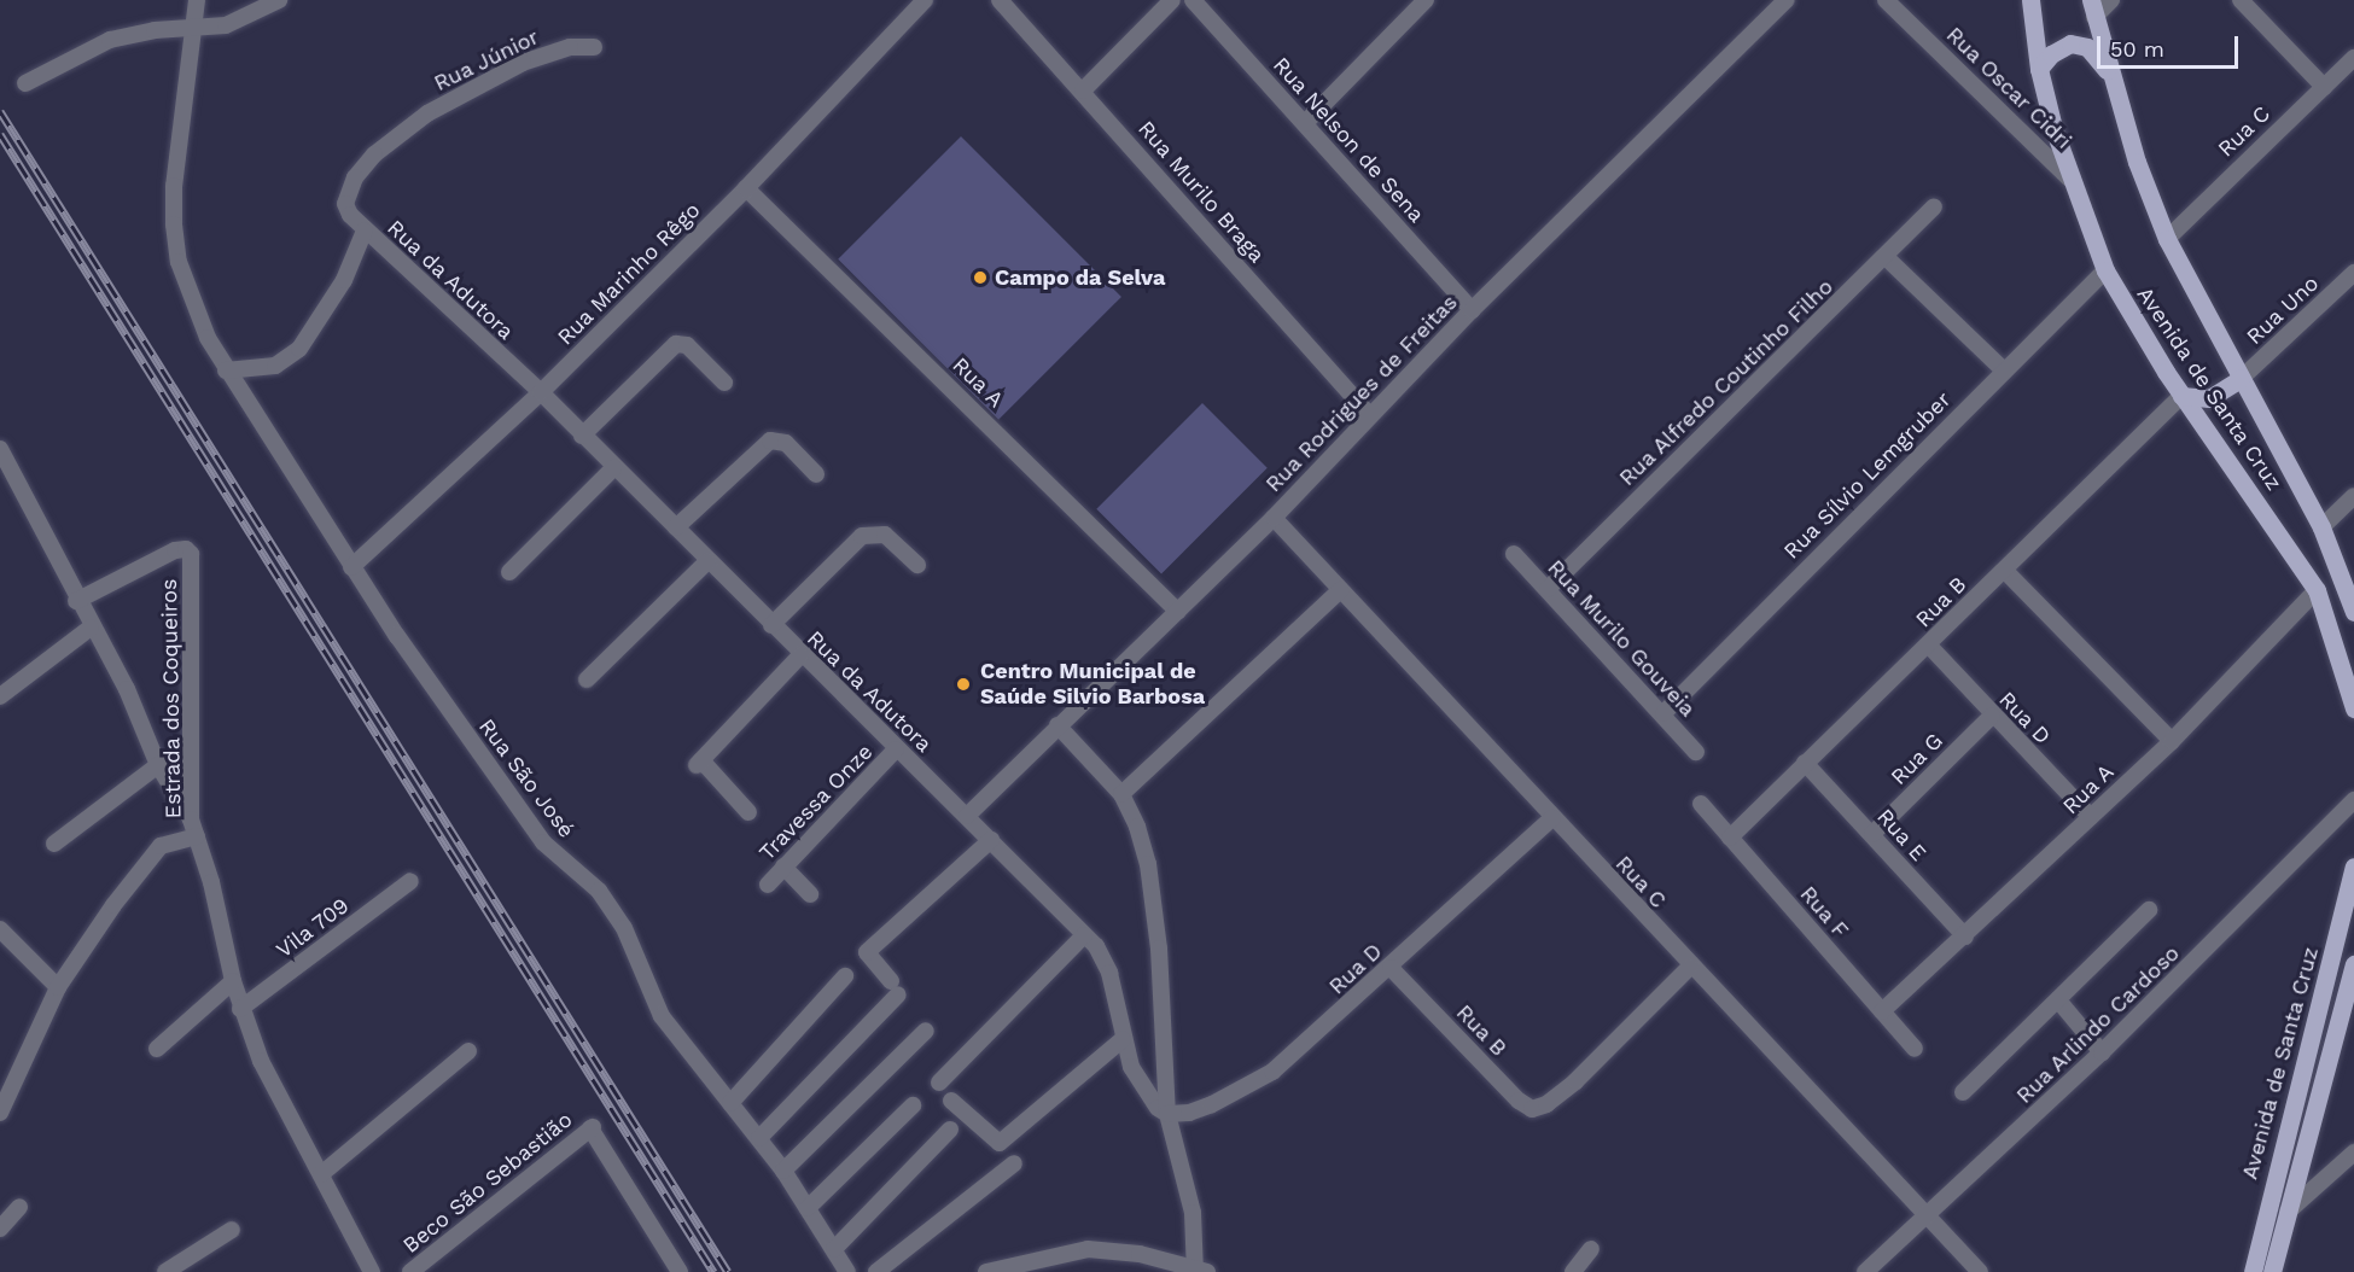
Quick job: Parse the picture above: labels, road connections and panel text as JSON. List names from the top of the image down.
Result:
{
  "streets": {
    "main road": ["Avenida de Santa Cruz"],
    "street": [
      "Rua Júnior",
      "Rua Oscar Cidri",
      "Rua C",
      "Rua Nelson de Sena",
      "Rua Murilo Braga",
      "Rua Marinho Rêgo",
      "Rua da Adutora",
      "Rua Uno",
      "Rua A",
      "Rua Alfredo Coutinho Filho",
      "Rua Rodrigues de Freitas",
      "Rua Sílvio Lemgruber",
      "Rua B",
      "Rua Murilo Gouveia",
      "Estrada dos Coqueiros",
      "Rua D",
      "Rua G",
      "Rua São José",
      "Travessa Onze",
      "Rua E",
      "Rua F",
      "Vila 709",
      "Rua Arlindo Cardoso",
      "Beco São Sebastião"
    ]
  },
  "crossings": [
    ["Rua Júnior", "Rua da Adutora"],
    ["Rua Oscar Cidri", "Avenida de Santa Cruz"],
    ["Rua C", "Avenida de Santa Cruz"],
    ["Rua C", "Rua Rodrigues de Freitas"],
    ["Rua C", "Rua B"],
    ["Rua C", "Rua D"],
    ["Rua C", "Rua Arlindo Cardoso"],
    ["Rua Nelson de Sena", "Rua Rodrigues de Freitas"],
    ["Rua Murilo Braga", "Rua Rodrigues de Freitas"],
    ["Rua Marinho Rêgo", "Rua da Adutora"],
    ["Rua Marinho Rêgo", "Rua A"],
    ["Rua Marinho Rêgo", "Rua São José"],
    ["Rua da Adutora", "Rua Rodrigues de Freitas"],
    ["Rua da Adutora", "Rua D"],
    ["Rua da Adutora", "Travessa Onze"],
    ["Rua Uno", "Avenida de Santa Cruz"],
    ["Rua A", "Avenida de Santa Cruz"],
    ["Rua A", "Rua Rodrigues de Freitas"],
    ["Rua A", "Rua D"],
    ["Rua A", "Rua E"],
    ["Rua A", "Rua F"],
    ["Rua Alfredo Coutinho Filho", "Rua Murilo Gouveia"],
    ["Avenida de Santa Cruz", "Rua Sílvio Lemgruber"],
    ["Avenida de Santa Cruz", "Rua B"],
    ["Rua Sílvio Lemgruber", "Rua Murilo Gouveia"],
    ["Rua B", "Rua D"],
    ["Rua B", "Rua E"],
    ["Rua B", "Rua F"],
    ["Estrada dos Coqueiros", "Vila 709"],
    ["Rua D", "Rua G"],
    ["Rua G", "Rua E"]
  ],
  "places": ["Campo da Selva", "Centro Municipal de Saúde Silvio Barbosa"],
  "scale_bar": "50 m"
}
